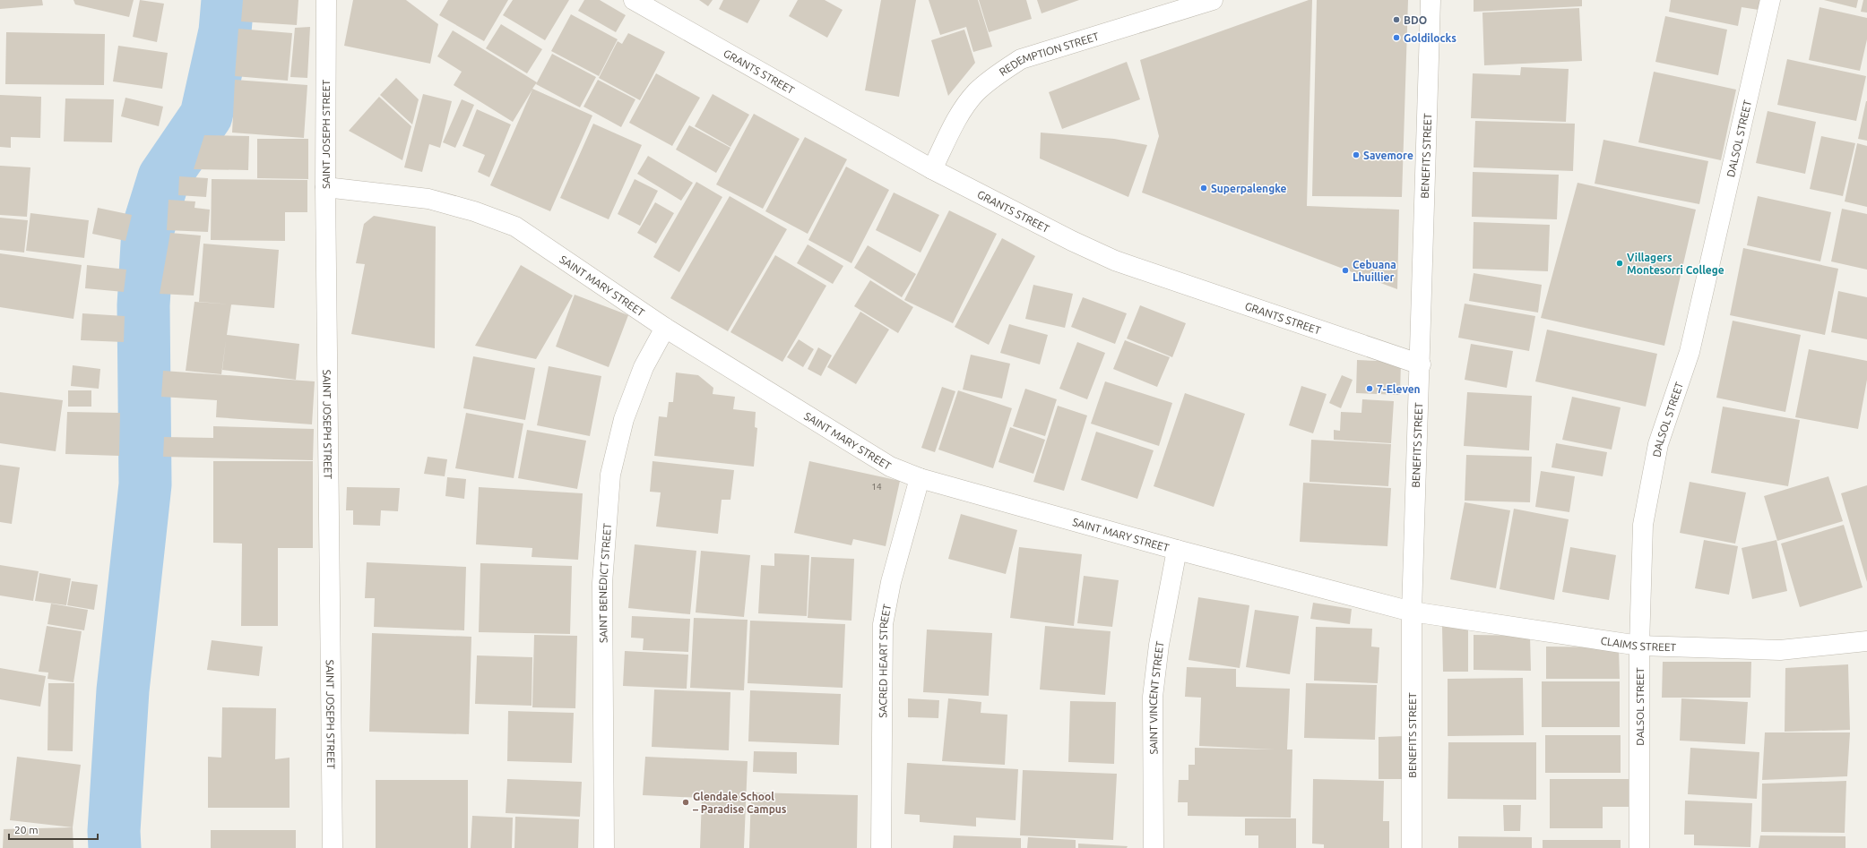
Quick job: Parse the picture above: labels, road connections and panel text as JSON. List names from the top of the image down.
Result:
{
  "streets": {
    "street": [
      "REDEMPTION STREET",
      "GRANTS STREET",
      "SAINT JOSEPH STREET",
      "DALSOL STREET",
      "BENEFITS STREET",
      "SAINT MARY STREET",
      "SAINT BENEDICT STREET",
      "CLAIMS STREET",
      "SACRED HEART STREET",
      "SAINT VINCENT STREET"
    ]
  },
  "crossings": [
    ["REDEMPTION STREET", "GRANTS STREET"],
    ["GRANTS STREET", "BENEFITS STREET"],
    ["SAINT JOSEPH STREET", "SAINT MARY STREET"],
    ["DALSOL STREET", "CLAIMS STREET"],
    ["BENEFITS STREET", "SAINT MARY STREET"],
    ["BENEFITS STREET", "CLAIMS STREET"],
    ["SAINT MARY STREET", "SAINT BENEDICT STREET"],
    ["SAINT MARY STREET", "CLAIMS STREET"],
    ["SAINT MARY STREET", "SACRED HEART STREET"],
    ["SAINT MARY STREET", "SAINT VINCENT STREET"]
  ],
  "places": [
    "BDO",
    "Goldilocks",
    "Savemore",
    "Superpalengke",
    "Villagers Montesorri College",
    "Cebuana Lhuillier",
    "7-Eleven",
    "Glendale School – Paradise Campus"
  ],
  "house_numbers": ["14"],
  "scale_bar": "20 m"
}
